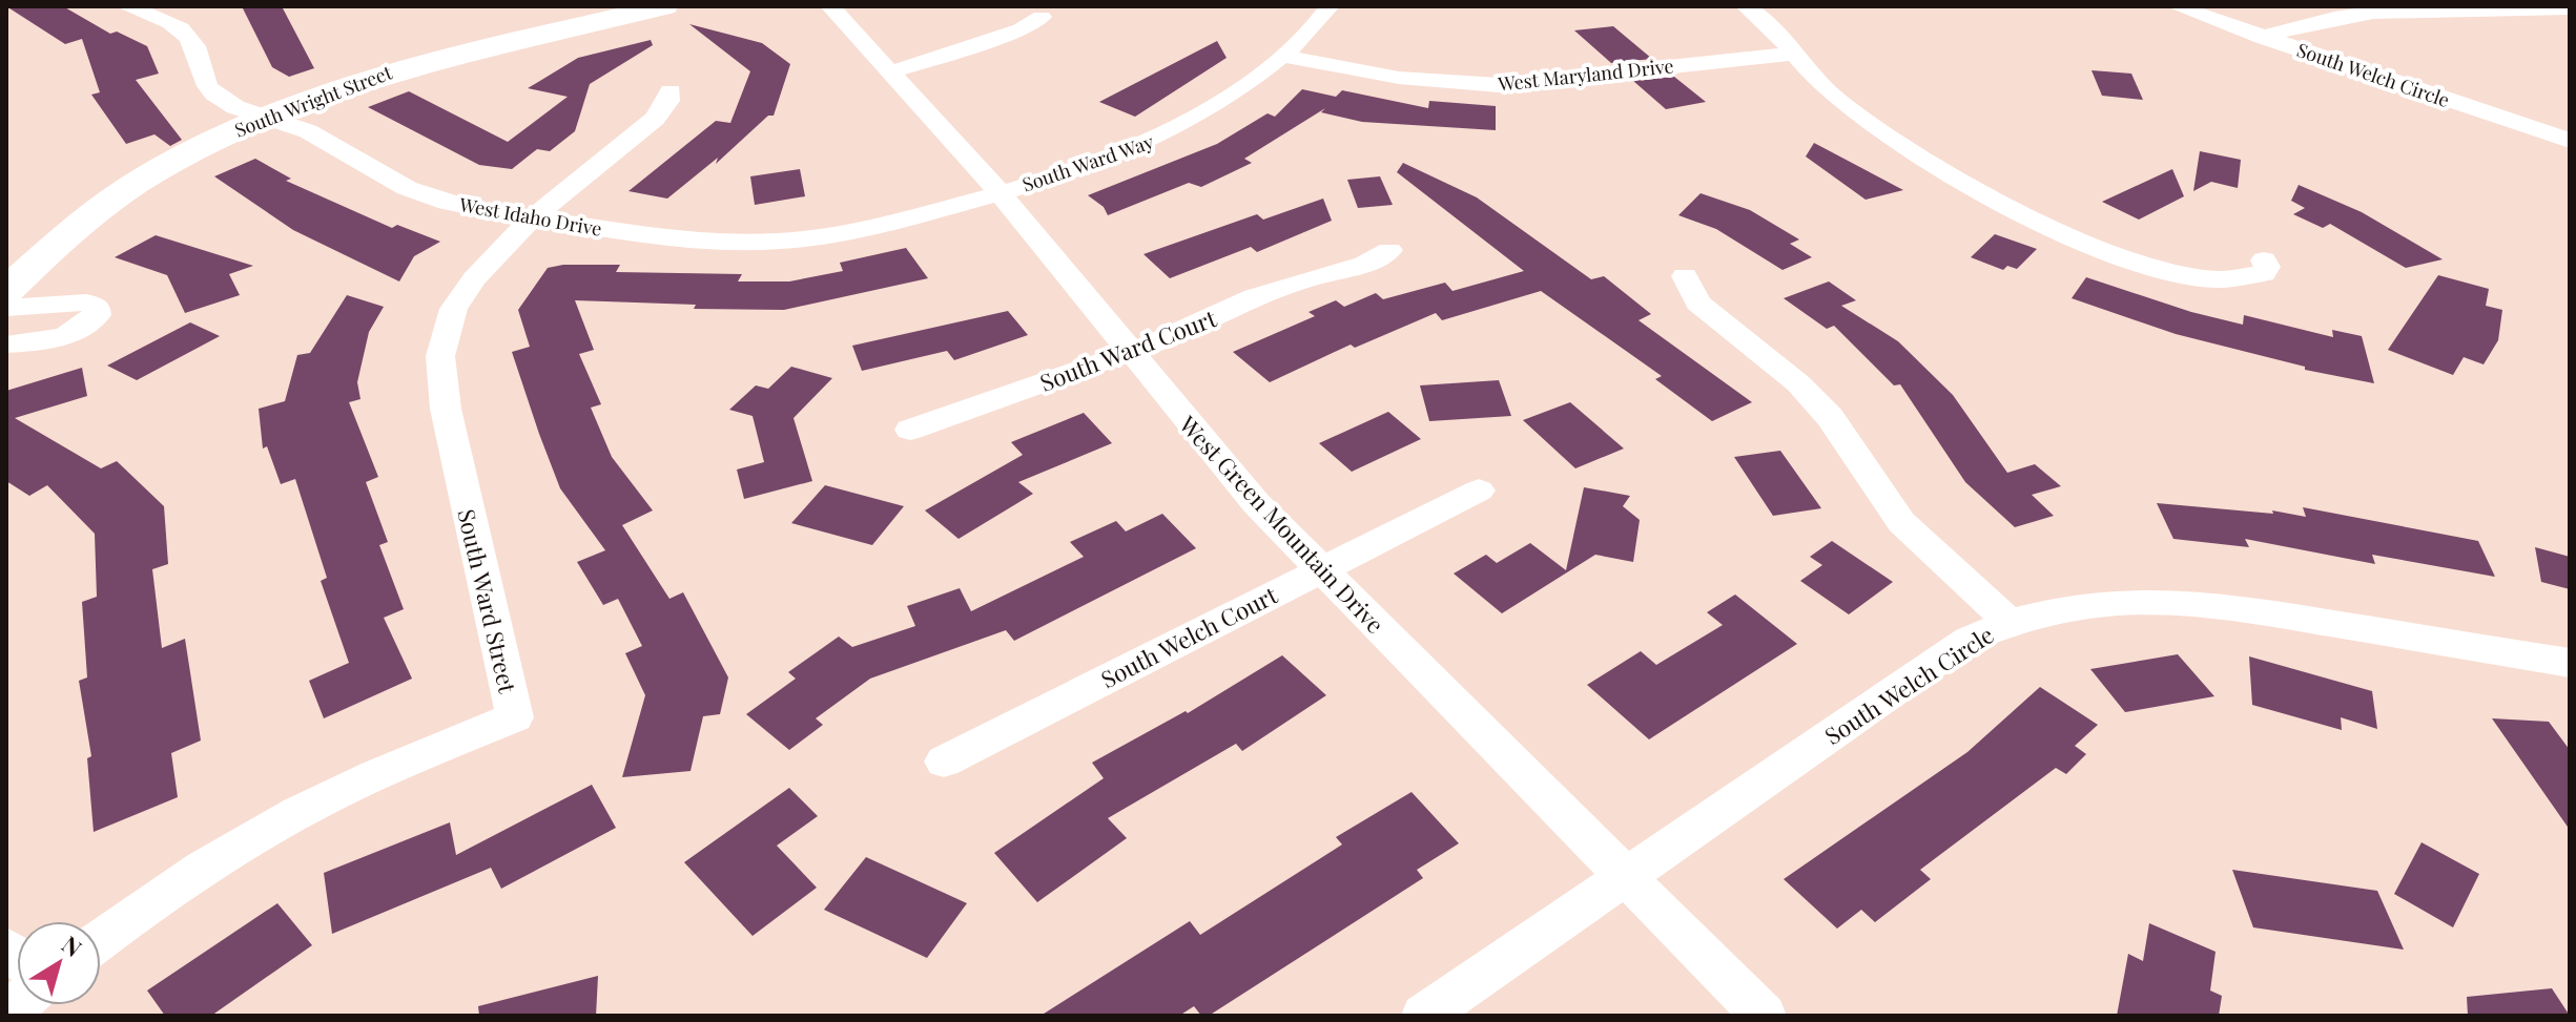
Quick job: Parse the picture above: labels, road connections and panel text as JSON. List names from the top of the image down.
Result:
{
  "streets": {
    "street": [
      "West Maryland Drive",
      "South Welch Circle",
      "South Wright Street",
      "South Ward Way",
      "West Idaho Drive",
      "South Ward Court",
      "West Green Mountain Drive",
      "South Ward Street",
      "South Welch Court"
    ]
  },
  "crossings": [
    ["West Maryland Drive", "South Ward Way"],
    ["South Welch Circle", "West Green Mountain Drive"],
    ["South Wright Street", "West Idaho Drive"],
    ["South Ward Way", "West Idaho Drive"],
    ["South Ward Way", "West Green Mountain Drive"],
    ["West Idaho Drive", "West Green Mountain Drive"],
    ["West Idaho Drive", "South Ward Street"],
    ["South Ward Court", "West Green Mountain Drive"],
    ["West Green Mountain Drive", "South Welch Court"]
  ],
  "north": "top right"
}
